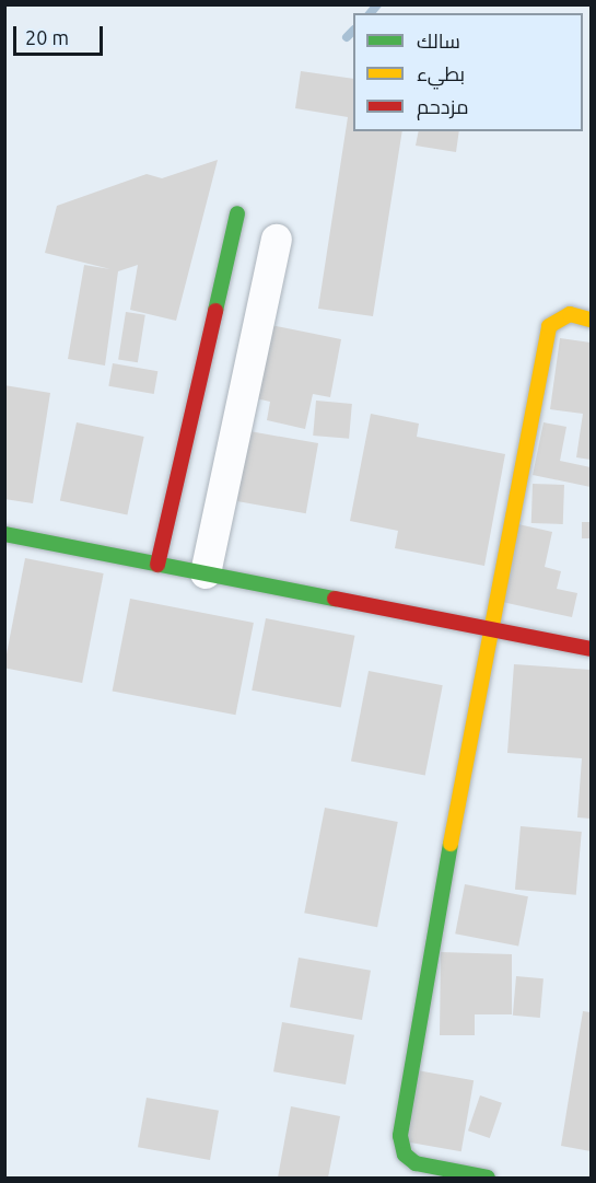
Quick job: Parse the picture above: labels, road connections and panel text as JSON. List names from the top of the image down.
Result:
{
  "legend": ["سالك", "بطيء", "مزدحم"],
  "scale_bar": "20 m"
}
